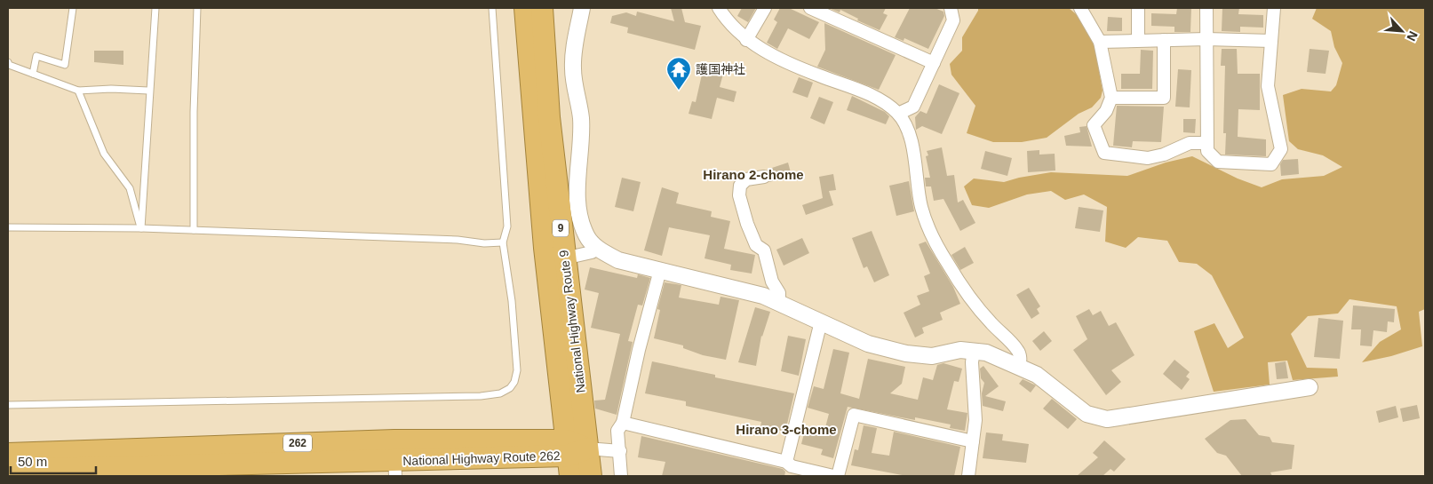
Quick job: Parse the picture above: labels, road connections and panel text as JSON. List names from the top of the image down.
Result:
{
  "streets": {
    "highway": [
      "9",
      "National Highway Route 9",
      "262",
      "National Highway Route 262"
    ]
  },
  "crossings": [
    ["National Highway Route 9", "National Highway Route 262"]
  ],
  "districts": ["Hirano 2-chome", "Hirano 3-chome"],
  "places": {
    "temple": ["護国神社"]
  },
  "scale_bar": "50 m",
  "north": "bottom right"
}
